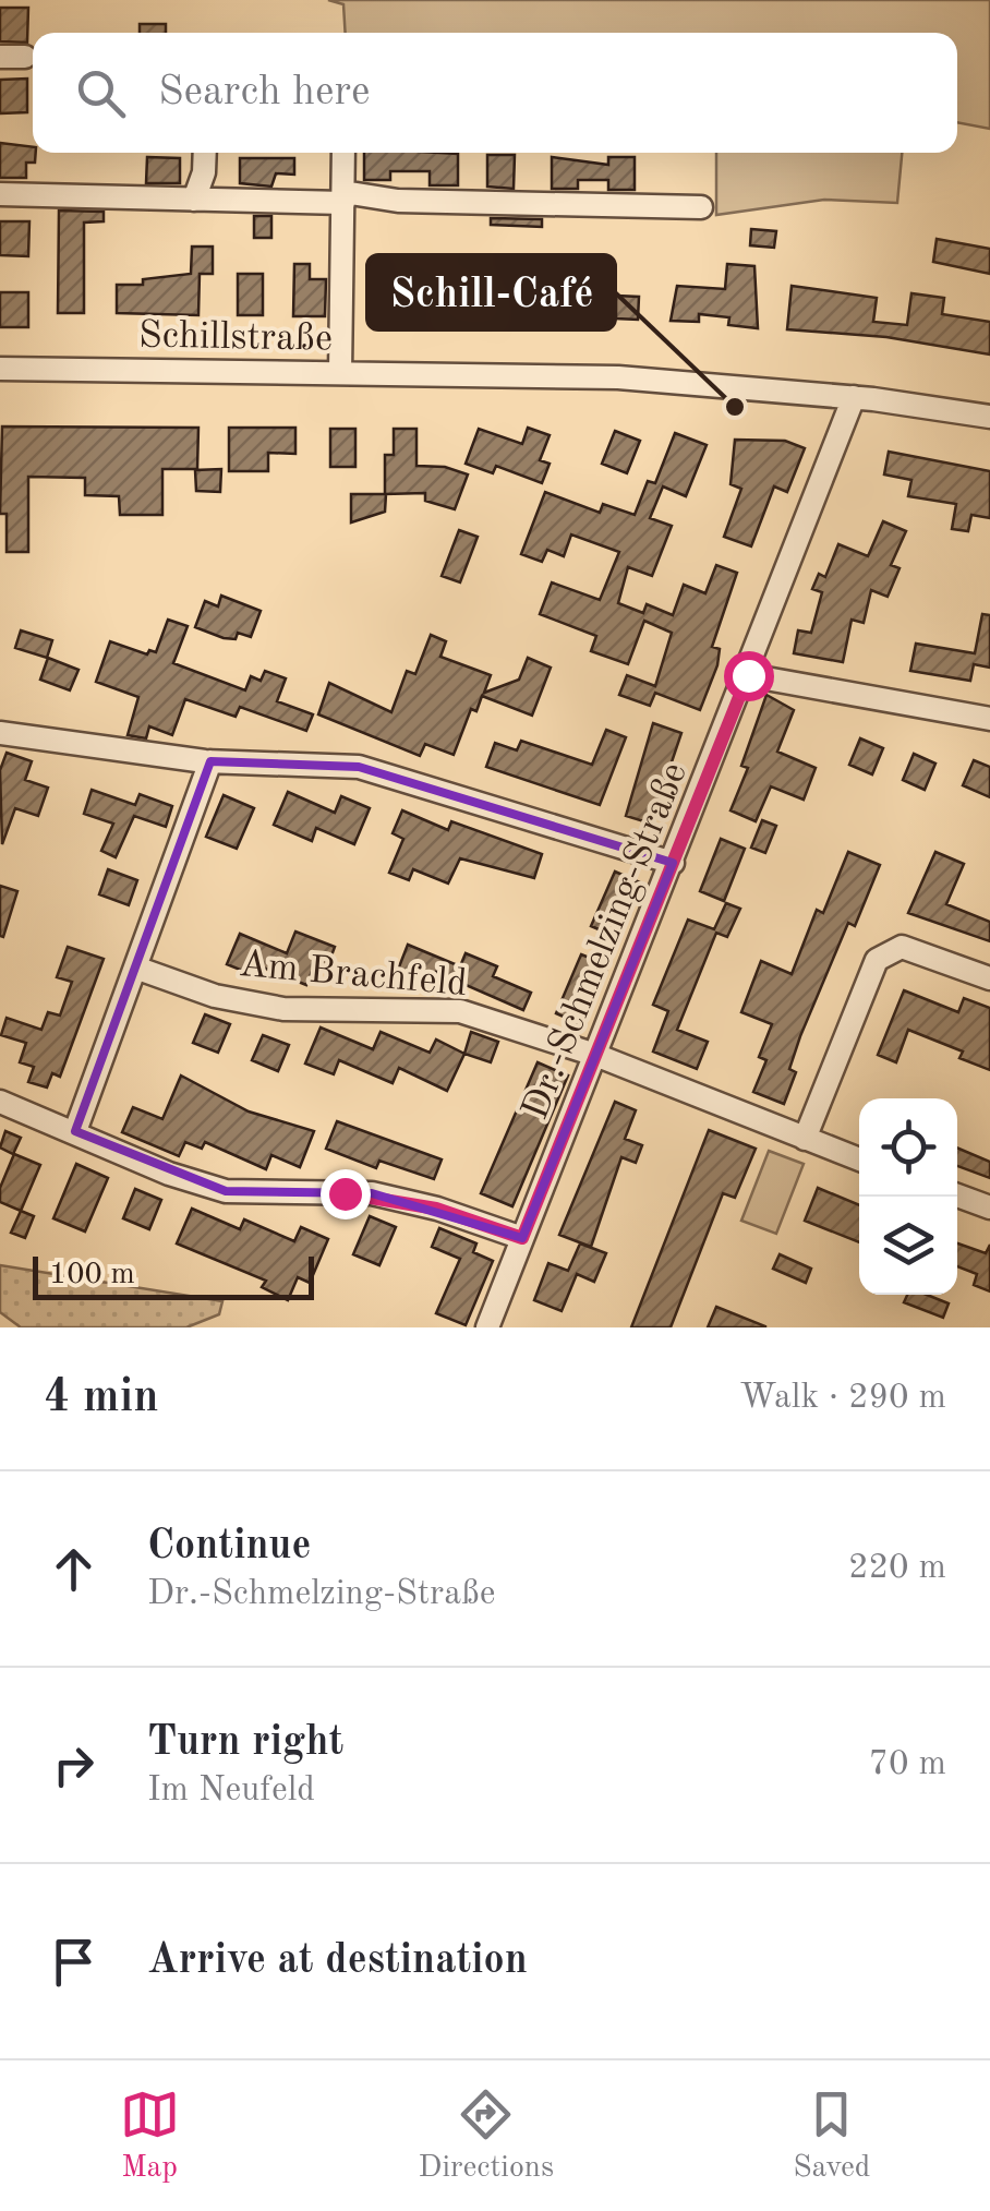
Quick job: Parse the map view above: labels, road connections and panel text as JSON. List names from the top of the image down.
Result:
{
  "streets": {
    "street": ["Schillstraße", "Dr.-Schmelzing-Straße", "Am Brachfeld"]
  },
  "crossings": [
    ["Schillstraße", "Dr.-Schmelzing-Straße"],
    ["Dr.-Schmelzing-Straße", "Am Brachfeld"]
  ],
  "places": ["Schill-Café"],
  "scale_bar": "100 m",
  "page": {
    "search": "Search here",
    "scale": "100 m",
    "heading": ["4 min", "Walk · 290 m"],
    "list": [
      ["Continue", "Dr.-Schmelzing-Straße", "220 m"],
      ["Turn right", "Im Neufeld", "70 m"],
      "Arrive at destination"
    ],
    "nav": ["Map", "Directions", "Saved"]
  }
}
